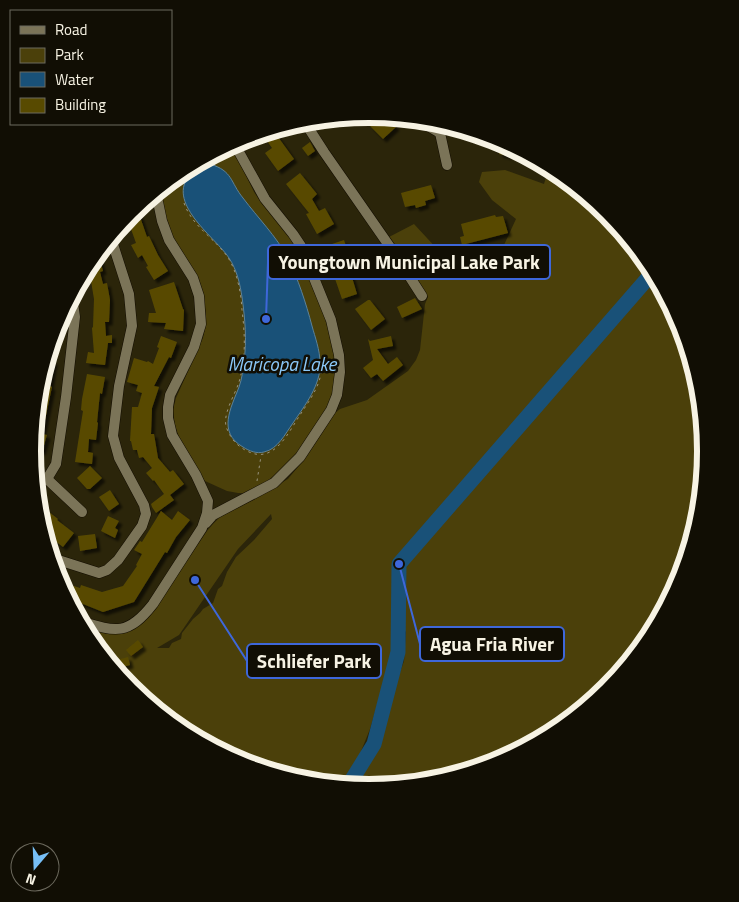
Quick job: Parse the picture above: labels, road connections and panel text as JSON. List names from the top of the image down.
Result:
{
  "water": ["Maricopa Lake"],
  "places": ["Youngtown Municipal Lake Park", "Agua Fria River", "Schliefer Park"],
  "legend": [
    "Road",
    "Park",
    "Water",
    "Building"
  ],
  "north": "bottom"
}
